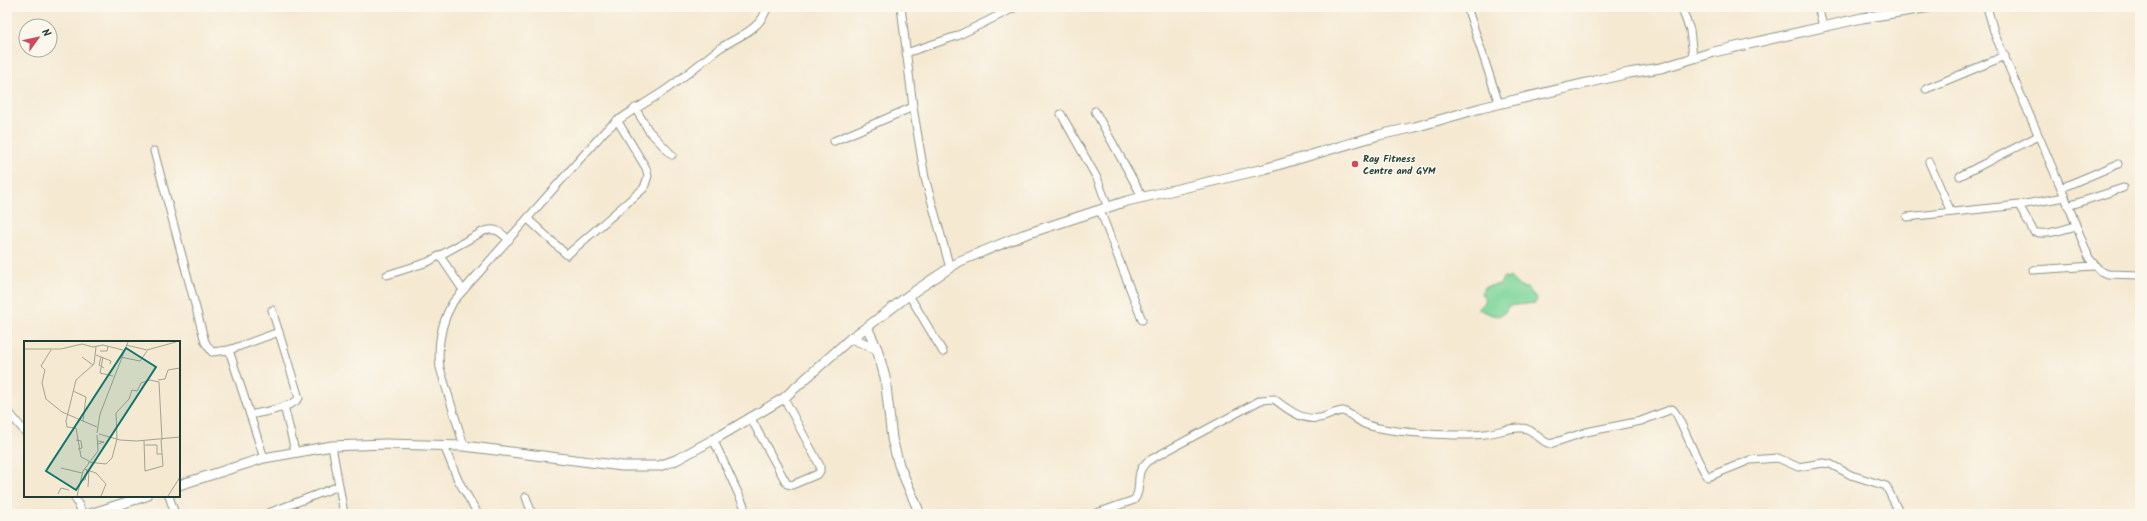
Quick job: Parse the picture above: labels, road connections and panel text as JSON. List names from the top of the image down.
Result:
{
  "places": ["Ray Fitness Centre and GYM"],
  "north": "top right"
}
